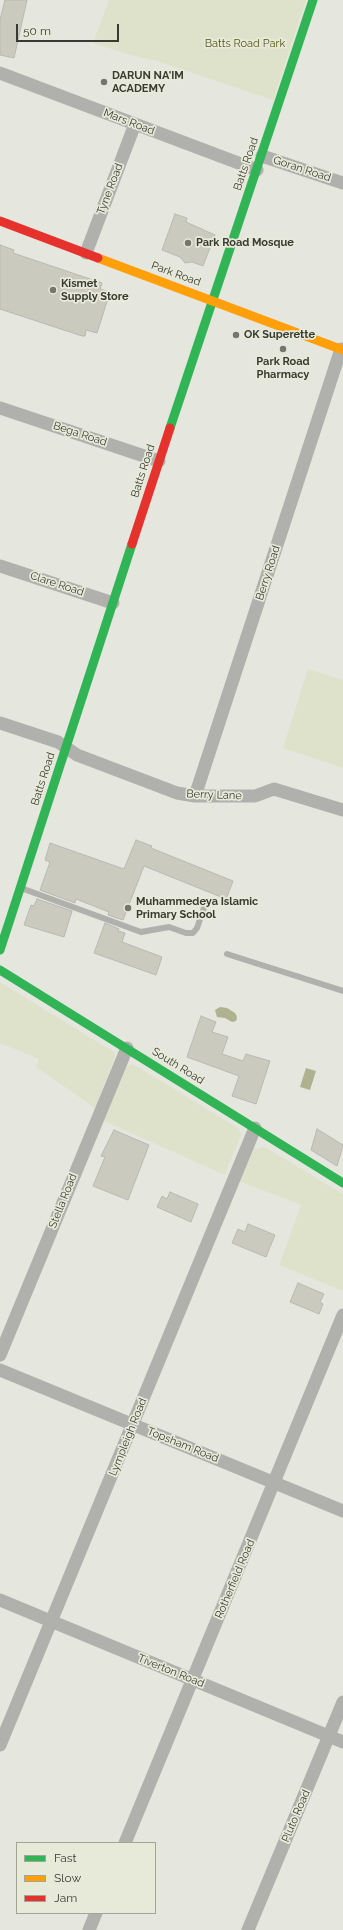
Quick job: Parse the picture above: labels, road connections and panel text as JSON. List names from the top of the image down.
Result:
{
  "streets": {
    "street": [
      "Mars Road",
      "Batts Road",
      "Goran Road",
      "Tyne Road",
      "Park Road",
      "Bega Road",
      "Berry Road",
      "Clare Road",
      "Berry Lane",
      "South Road",
      "Stella Road",
      "Lympleigh Road",
      "Topsham Road",
      "Rotherfield Road",
      "Tiverton Road",
      "Pluto Road"
    ]
  },
  "crossings": [
    ["Mars Road", "Batts Road"],
    ["Mars Road", "Tyne Road"],
    ["Batts Road", "Goran Road"],
    ["Batts Road", "Park Road"],
    ["Batts Road", "Bega Road"],
    ["Batts Road", "Clare Road"],
    ["Batts Road", "Berry Lane"],
    ["Tyne Road", "Park Road"],
    ["Park Road", "Berry Road"],
    ["Berry Road", "Berry Lane"],
    ["South Road", "Stella Road"],
    ["South Road", "Lympleigh Road"],
    ["Lympleigh Road", "Topsham Road"],
    ["Lympleigh Road", "Tiverton Road"],
    ["Topsham Road", "Rotherfield Road"],
    ["Rotherfield Road", "Tiverton Road"],
    ["Tiverton Road", "Pluto Road"]
  ],
  "parks": ["Batts Road Park"],
  "places": [
    "DARUN NA'IM ACADEMY",
    "Park Road Mosque",
    "Kismet Supply Store",
    "OK Superette",
    "Park Road Pharmacy",
    "Muhammedeya Islamic Primary School"
  ],
  "legend": ["Fast", "Slow", "Jam"],
  "scale_bar": "50 m"
}
